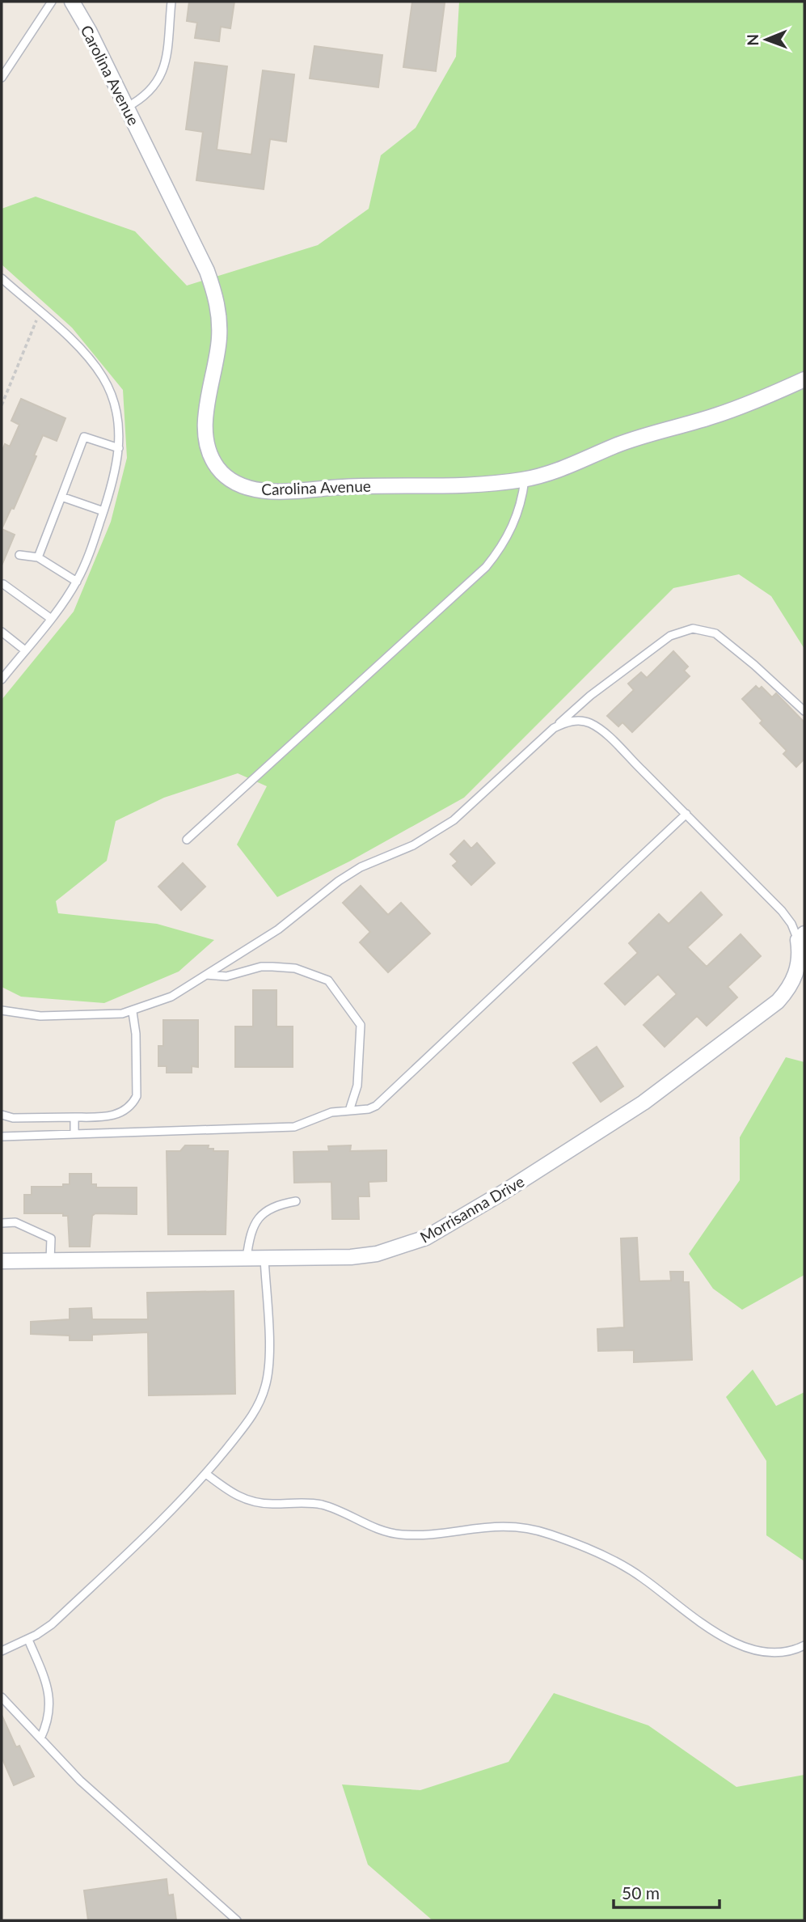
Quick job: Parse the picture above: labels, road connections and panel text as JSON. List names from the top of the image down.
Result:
{
  "streets": {
    "street": ["Carolina Avenue", "Morrisanna Drive"]
  },
  "scale_bar": "50 m",
  "north": "left"
}
